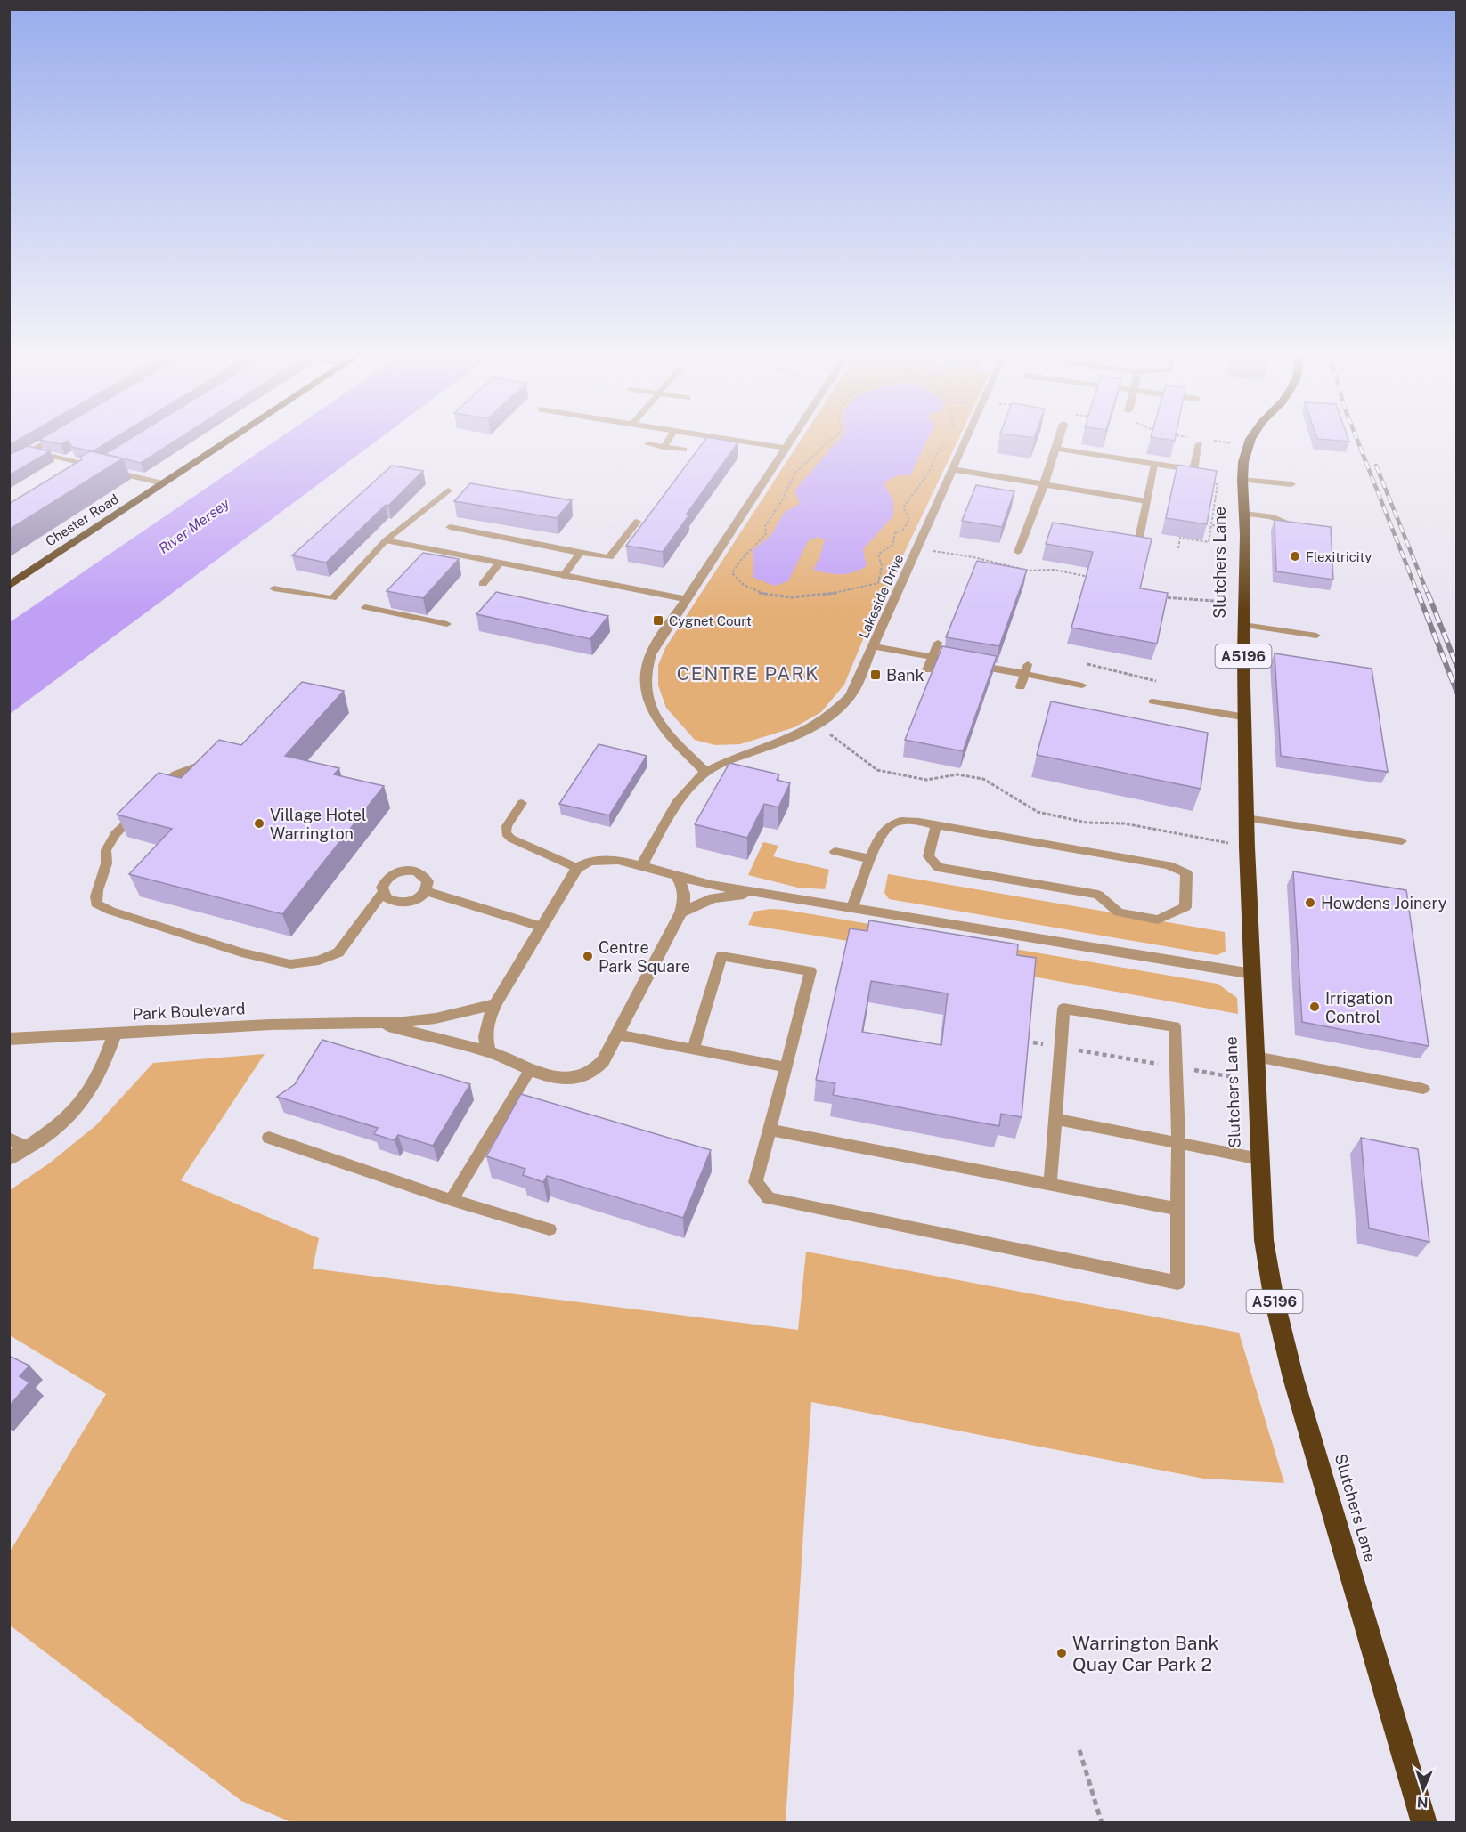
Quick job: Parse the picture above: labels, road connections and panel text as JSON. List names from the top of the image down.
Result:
{
  "streets": {
    "highway": ["Chester Road", "Slutchers Lane", "A5196"],
    "street": ["Lakeside Drive", "Park Boulevard"]
  },
  "districts": ["CENTRE PARK"],
  "water": ["River Mersey"],
  "places": {
    "other": [
      "Flexitricity",
      "Village Hotel Warrington",
      "Howdens Joinery",
      "Centre Park Square",
      "Irrigation Control",
      "Warrington Bank Quay Car Park 2"
    ],
    "transit": ["Cygnet Court", "Bank"]
  },
  "north": "bottom"
}
